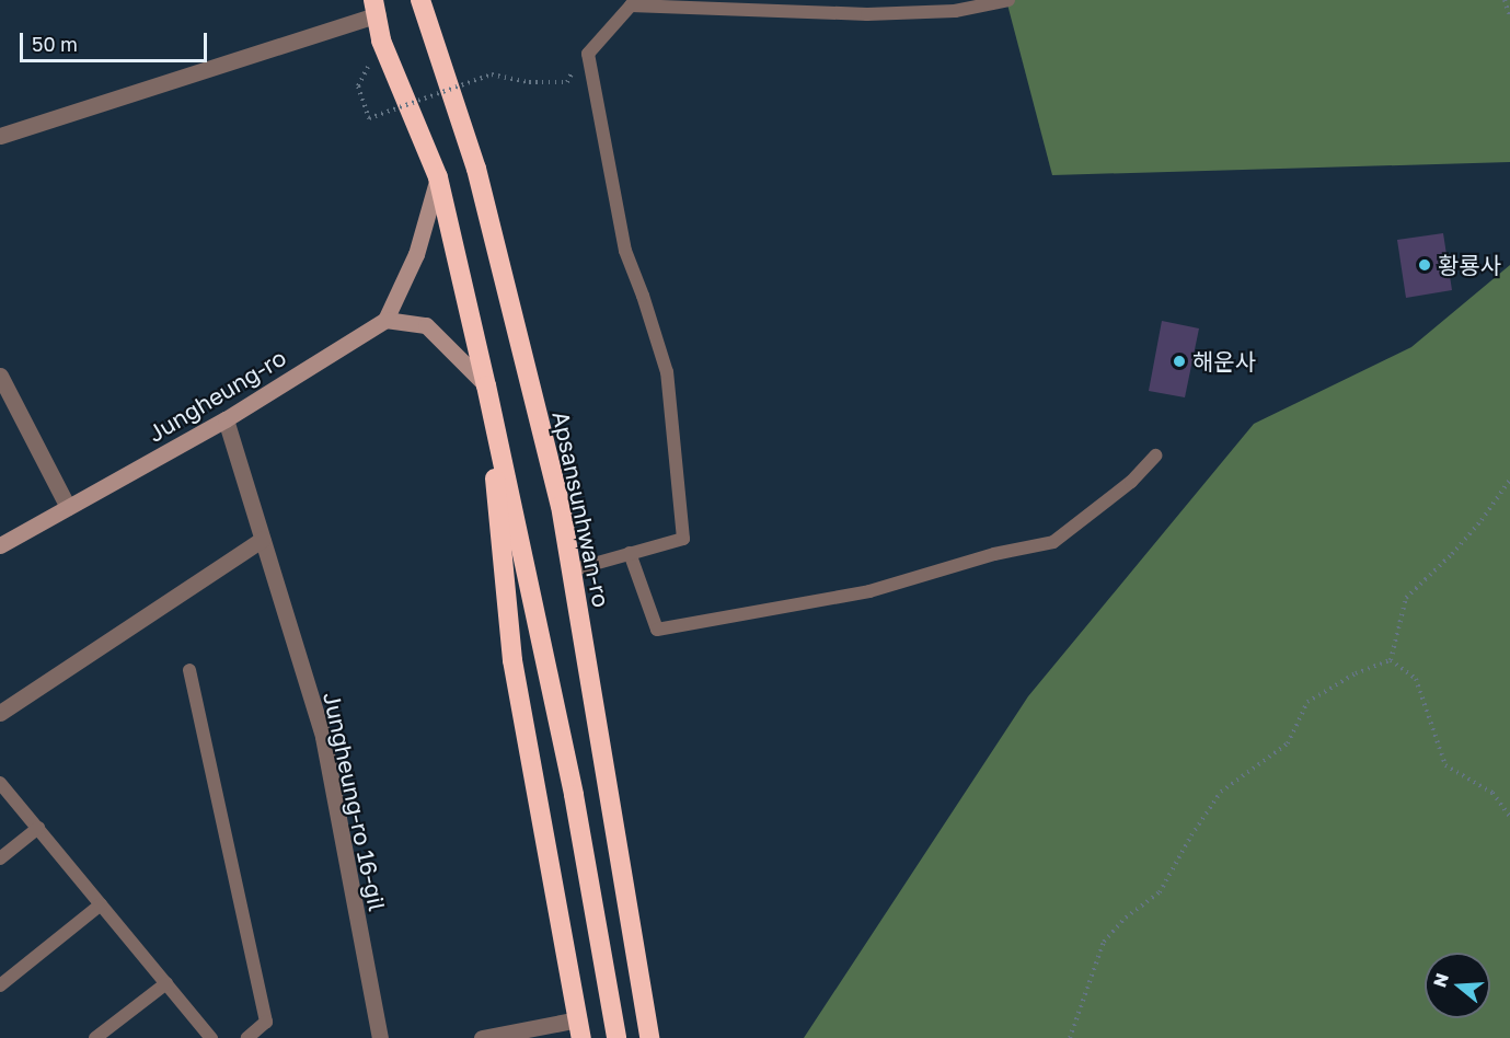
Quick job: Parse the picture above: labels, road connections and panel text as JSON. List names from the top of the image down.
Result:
{
  "streets": {
    "highway": ["Apsansunhwan-ro"],
    "street": ["Jungheung-ro", "Jungheung-ro 16-gil"]
  },
  "crossings": [
    ["Jungheung-ro", "Jungheung-ro 16-gil"]
  ],
  "places": ["황룡사", "해운사"],
  "scale_bar": "50 m",
  "north": "left"
}
